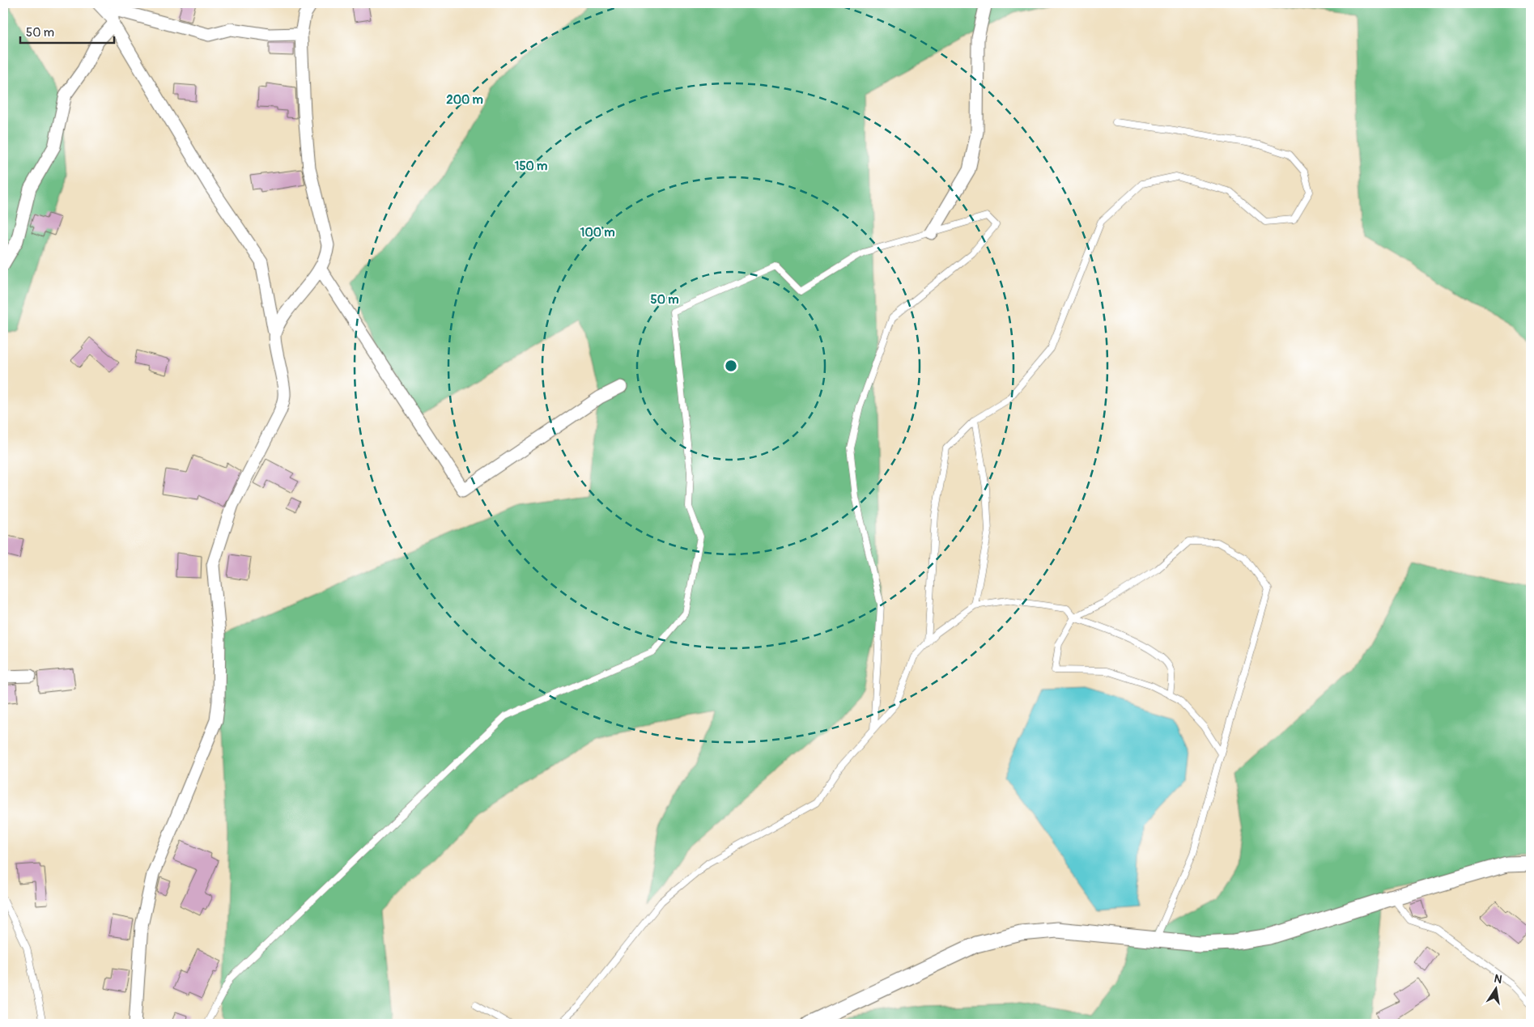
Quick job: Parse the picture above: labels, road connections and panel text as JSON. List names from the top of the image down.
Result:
{
  "scale_bar": "50 m",
  "north": "top",
  "rings": [
    "200 m",
    "150 m",
    "100 m",
    "50 m"
  ]
}
